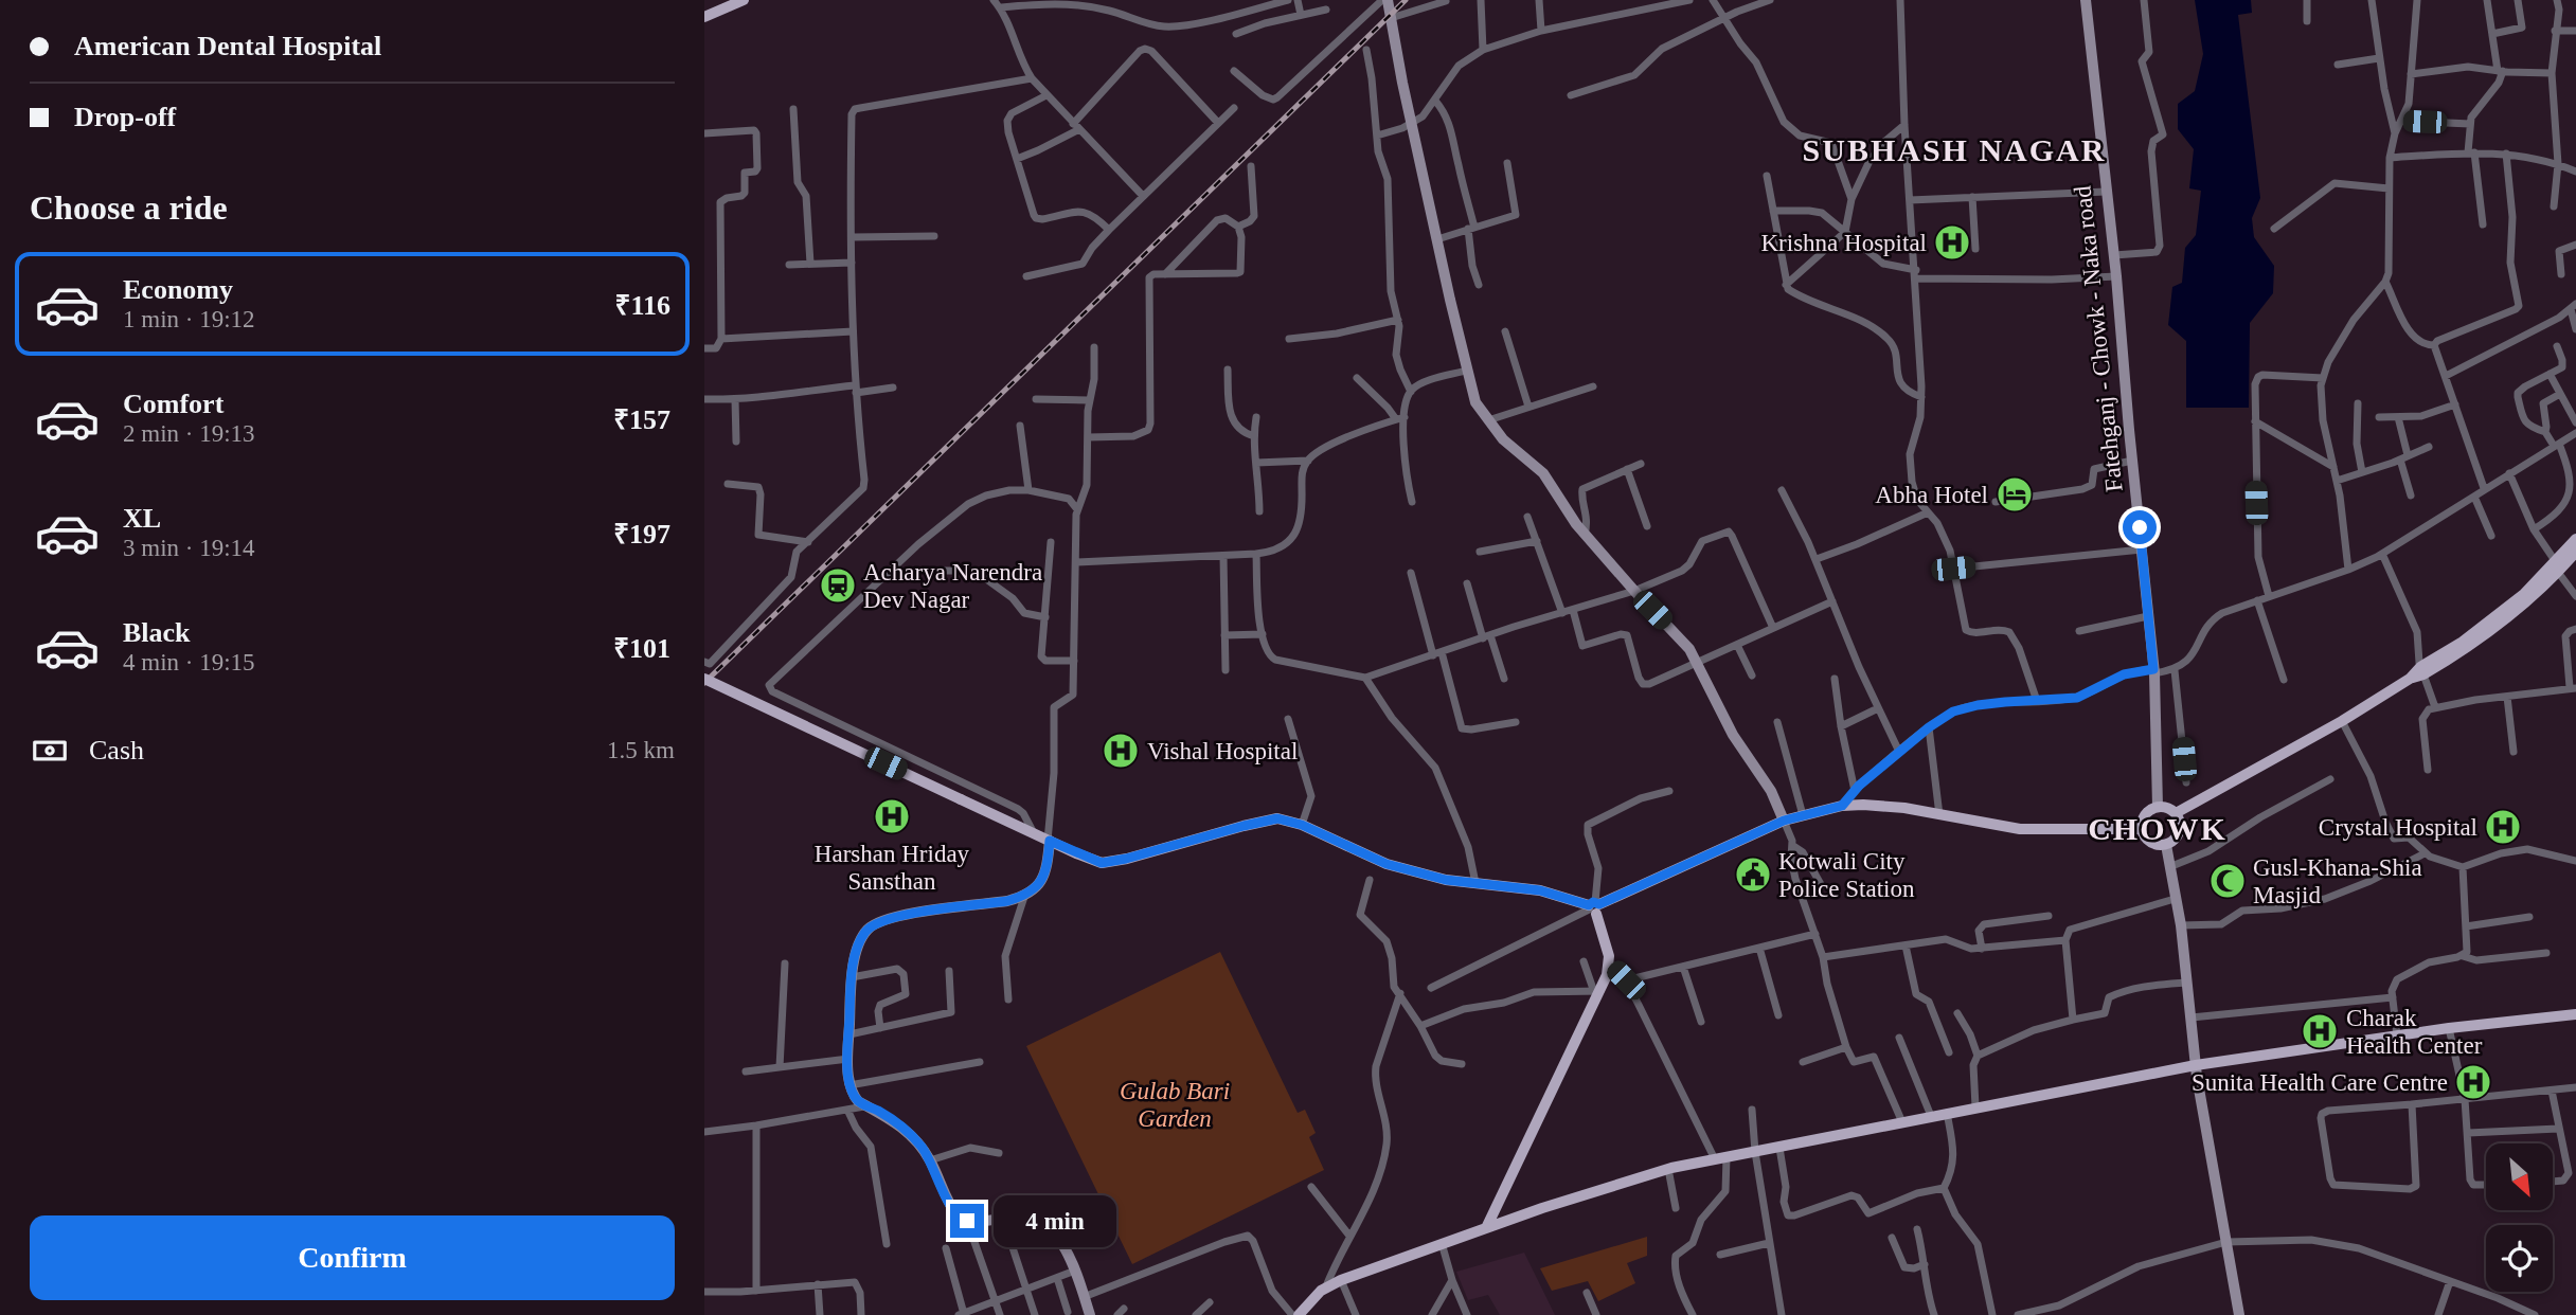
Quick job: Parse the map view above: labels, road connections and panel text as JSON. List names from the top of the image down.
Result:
{
  "streets": {
    "street": ["Fatehganj - Chowk - Naka road"]
  },
  "districts": ["SUBHASH NAGAR", "CHOWK"],
  "parks": ["Gulab Bari Garden"],
  "places": {
    "hospital": [
      "Krishna Hospital",
      "Vishal Hospital",
      "Harshan Hriday Sansthan",
      "Crystal Hospital",
      "Charak Health Center",
      "Sunita Health Care Centre"
    ],
    "hotel": ["Abha Hotel"],
    "station": ["Acharya Narendra Dev Nagar"],
    "public building": ["Kotwali City Police Station"],
    "mosque": ["Gusl-Khana-Shia Masjid"]
  },
  "north": "bottom right",
  "page": {
    "banner": ["American Dental Hospital", "Drop-off"],
    "heading": "Choose a ride",
    "list": [
      {
        "name": "Economy",
        "note": "1 min · 19:12",
        "value": "₹116"
      },
      {
        "name": "Comfort",
        "note": "2 min · 19:13",
        "value": "₹157"
      },
      {
        "name": "XL",
        "note": "3 min · 19:14",
        "value": "₹197"
      },
      {
        "name": "Black",
        "note": "4 min · 19:15",
        "value": "₹101"
      }
    ],
    "pay": ["Cash", "1.5 km"],
    "bubble": "4 min",
    "buttons": "Confirm"
  }
}
